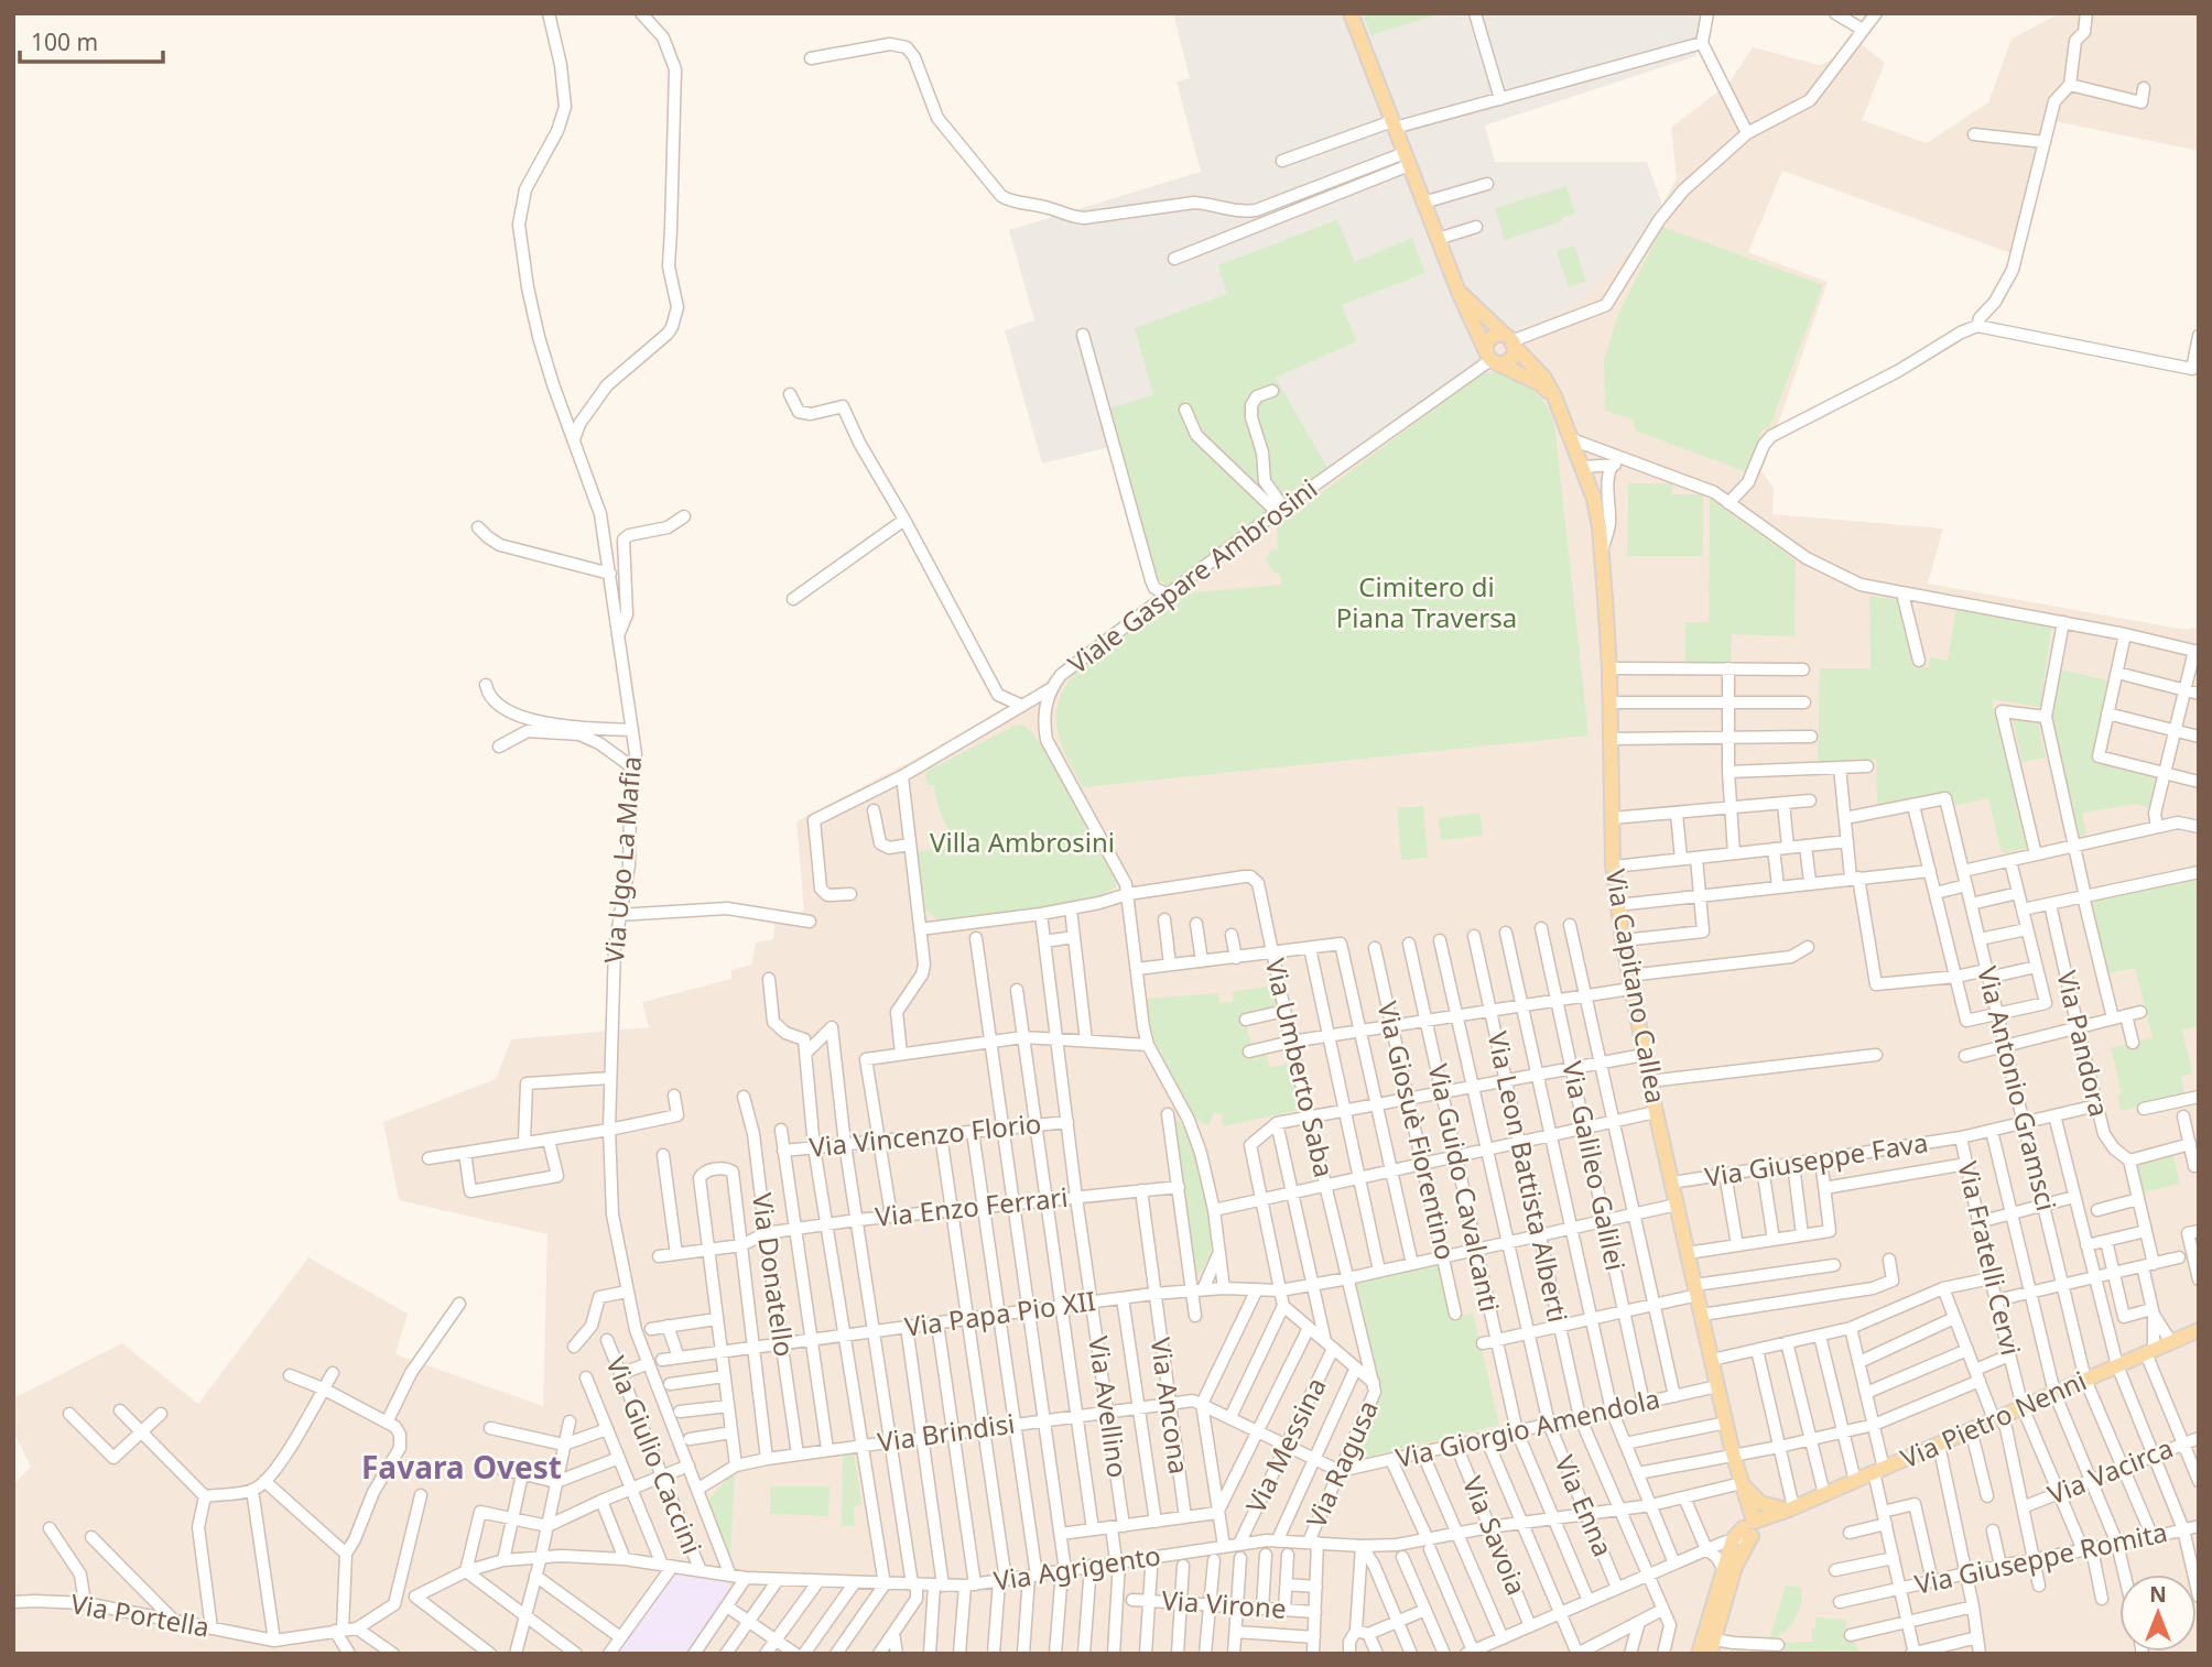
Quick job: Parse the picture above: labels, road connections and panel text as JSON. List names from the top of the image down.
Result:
{
  "streets": {
    "main road": ["Via Capitano Callea", "Via Pietro Nenni"],
    "street": [
      "Viale Gaspare Ambrosini",
      "Via Ugo La Mafia",
      "Via Pandora",
      "Via Umberto Saba",
      "Via Antonio Gramsci",
      "Via Giosuè Fiorentino",
      "Via Vincenzo Florio",
      "Via Giuseppe Fava",
      "Via Galileo Galilei",
      "Via Leon Battista Alberti",
      "Via Guido Cavalcanti",
      "Via Enzo Ferrari",
      "Via Fratelli Cervi",
      "Via Donatello",
      "Via Papa Pio XII",
      "Via Ancona",
      "Via Avellino",
      "Via Giorgio Amendola",
      "Via Brindisi",
      "Via Messina",
      "Via Giulio Caccini",
      "Via Ragusa",
      "Via Vacirca",
      "Via Enna",
      "Via Savoia",
      "Via Giuseppe Romita",
      "Via Agrigento",
      "Via Virone",
      "Via Portella"
    ]
  },
  "crossings": [
    ["Viale Gaspare Ambrosini", "Via Capitano Callea"],
    ["Viale Gaspare Ambrosini", "Via Umberto Saba"],
    ["Viale Gaspare Ambrosini", "Via Papa Pio XII"],
    ["Via Ugo La Mafia", "Via Brindisi"],
    ["Via Ugo La Mafia", "Via Agrigento"],
    ["Via Capitano Callea", "Via Giuseppe Fava"],
    ["Via Capitano Callea", "Via Papa Pio XII"],
    ["Via Capitano Callea", "Via Pietro Nenni"],
    ["Via Capitano Callea", "Via Giorgio Amendola"],
    ["Via Capitano Callea", "Via Agrigento"],
    ["Via Pandora", "Via Giuseppe Fava"],
    ["Via Umberto Saba", "Via Papa Pio XII"],
    ["Via Umberto Saba", "Via Ragusa"],
    ["Via Antonio Gramsci", "Via Giuseppe Fava"],
    ["Via Antonio Gramsci", "Via Pietro Nenni"],
    ["Via Antonio Gramsci", "Via Vacirca"],
    ["Via Antonio Gramsci", "Via Giuseppe Romita"],
    ["Via Giosuè Fiorentino", "Via Papa Pio XII"],
    ["Via Vincenzo Florio", "Via Avellino"],
    ["Via Giuseppe Fava", "Via Fratelli Cervi"],
    ["Via Galileo Galilei", "Via Papa Pio XII"],
    ["Via Galileo Galilei", "Via Giorgio Amendola"],
    ["Via Leon Battista Alberti", "Via Papa Pio XII"],
    ["Via Leon Battista Alberti", "Via Giorgio Amendola"],
    ["Via Leon Battista Alberti", "Via Agrigento"],
    ["Via Guido Cavalcanti", "Via Papa Pio XII"],
    ["Via Guido Cavalcanti", "Via Giorgio Amendola"],
    ["Via Guido Cavalcanti", "Via Agrigento"],
    ["Via Enzo Ferrari", "Via Donatello"],
    ["Via Enzo Ferrari", "Via Ancona"],
    ["Via Enzo Ferrari", "Via Avellino"],
    ["Via Fratelli Cervi", "Via Pietro Nenni"],
    ["Via Fratelli Cervi", "Via Vacirca"],
    ["Via Fratelli Cervi", "Via Giuseppe Romita"],
    ["Via Donatello", "Via Papa Pio XII"],
    ["Via Donatello", "Via Brindisi"],
    ["Via Papa Pio XII", "Via Ancona"],
    ["Via Papa Pio XII", "Via Avellino"],
    ["Via Papa Pio XII", "Via Enna"],
    ["Via Ancona", "Via Brindisi"],
    ["Via Avellino", "Via Brindisi"],
    ["Via Giorgio Amendola", "Via Ragusa"],
    ["Via Giorgio Amendola", "Via Enna"],
    ["Via Giorgio Amendola", "Via Savoia"],
    ["Via Messina", "Via Ragusa"],
    ["Via Messina", "Via Agrigento"],
    ["Via Giulio Caccini", "Via Agrigento"],
    ["Via Ragusa", "Via Agrigento"],
    ["Via Enna", "Via Agrigento"],
    ["Via Savoia", "Via Agrigento"]
  ],
  "districts": ["Favara Ovest"],
  "parks": ["Cimitero di Piana Traversa", "Villa Ambrosini"],
  "scale_bar": "100 m",
  "north": "top"
}
